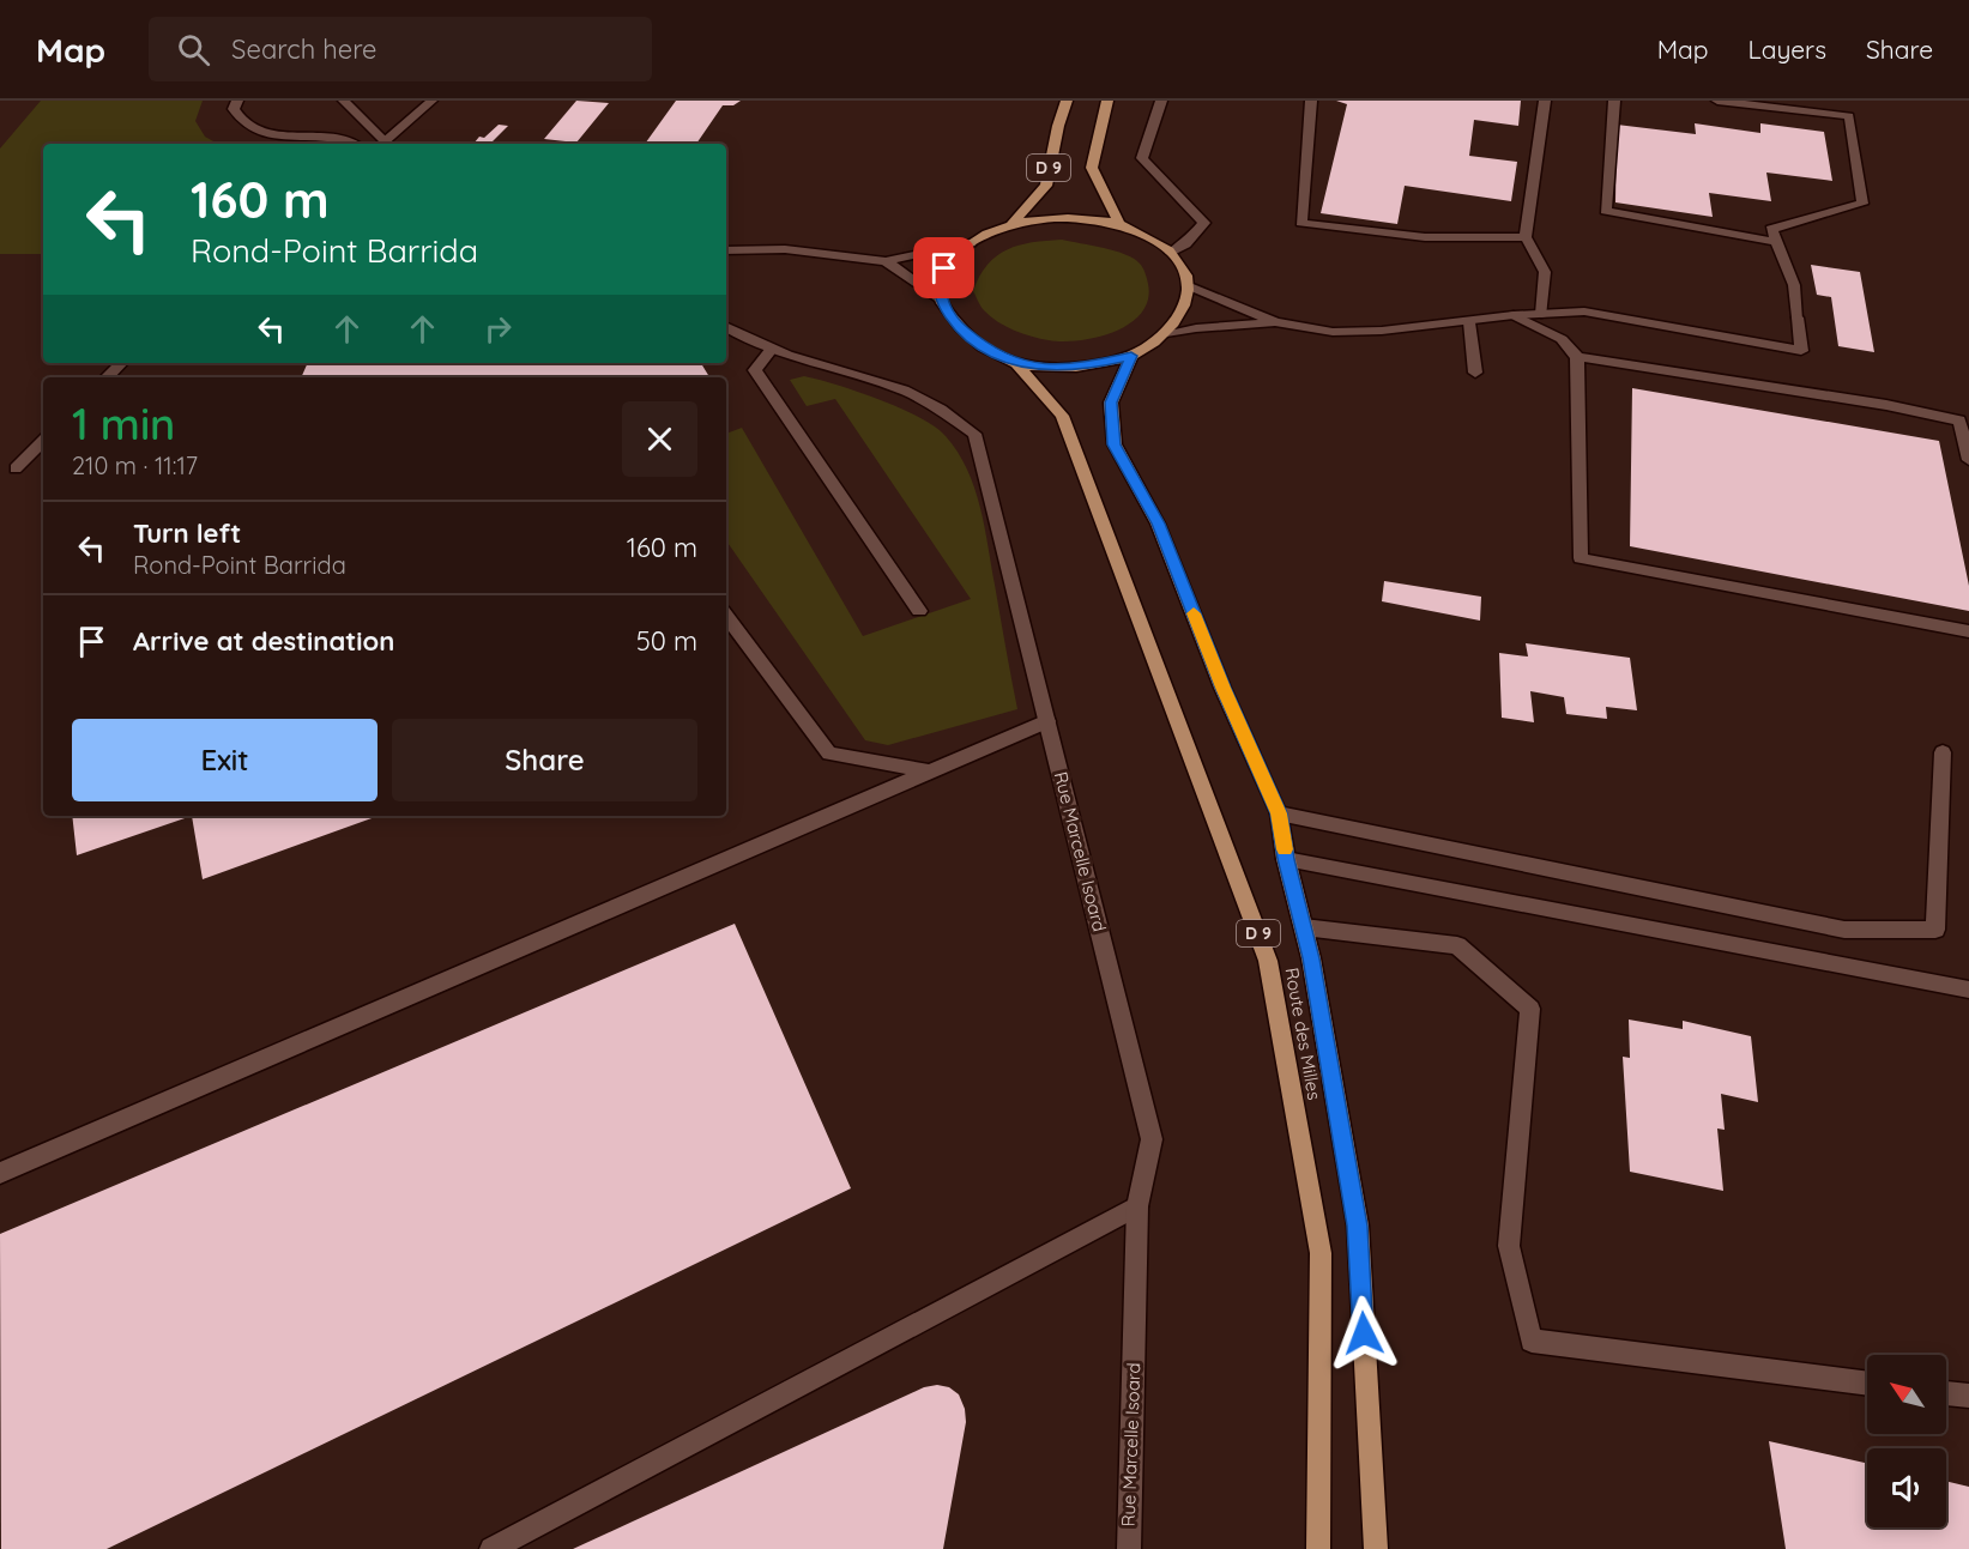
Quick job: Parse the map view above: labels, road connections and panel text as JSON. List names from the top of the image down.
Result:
{
  "streets": {
    "main road": ["D 9", "Route des Milles"],
    "street": ["Rue Marcelle Isoard"]
  },
  "crossings": [
    ["D 9", "Route des Milles"]
  ],
  "north": "top left",
  "page": {
    "header": "Map",
    "search": "Search here",
    "nav": ["Map", "Layers", "Share"],
    "turn": ["160 m", "Rond-Point Barrida"],
    "heading": ["1 min", "210 m · 11:17"],
    "list": [
      {
        "name": "Turn left",
        "note": "Rond-Point Barrida",
        "value": "160 m"
      },
      {
        "name": "Arrive at destination",
        "value": "50 m"
      }
    ],
    "buttons": ["Exit", "Share"]
  }
}
